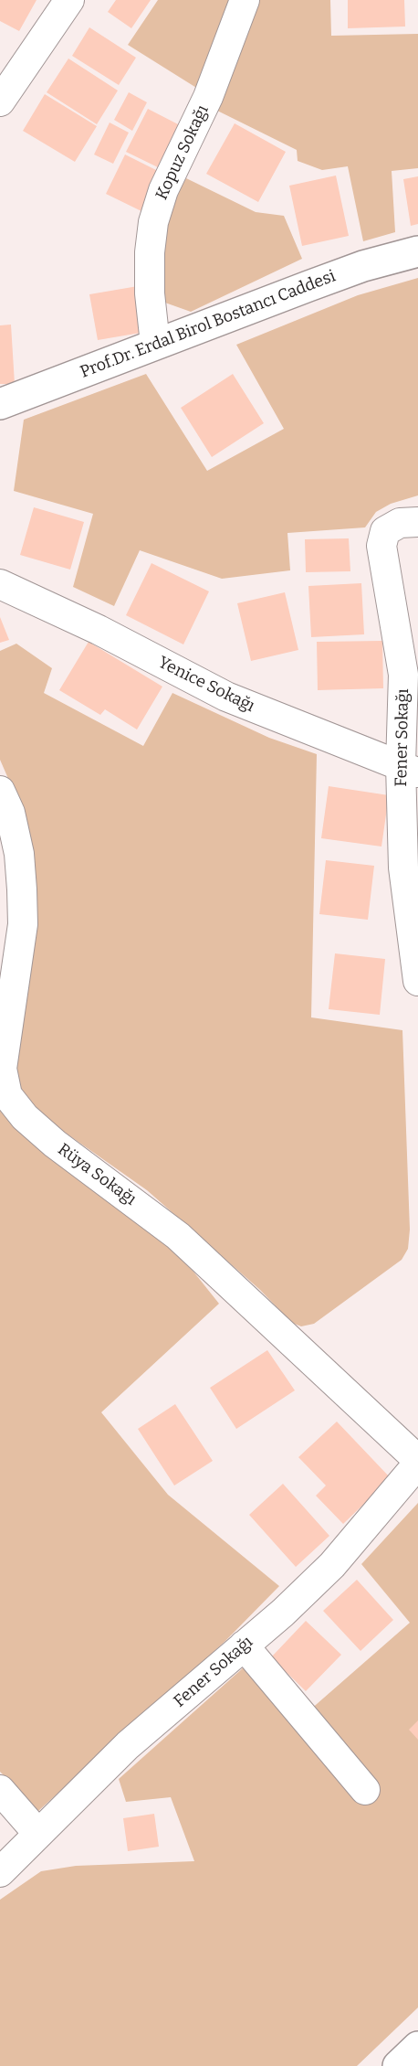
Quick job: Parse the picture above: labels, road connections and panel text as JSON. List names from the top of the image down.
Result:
{
  "streets": {
    "street": [
      "Kopuz Sokağı",
      "Prof.Dr. Erdal Birol Bostancı Caddesi",
      "Yenice Sokağı",
      "Fener Sokağı",
      "Rüya Sokağı"
    ]
  },
  "crossings": [
    ["Kopuz Sokağı", "Prof.Dr. Erdal Birol Bostancı Caddesi"],
    ["Yenice Sokağı", "Fener Sokağı"],
    ["Fener Sokağı", "Rüya Sokağı"]
  ]
}
